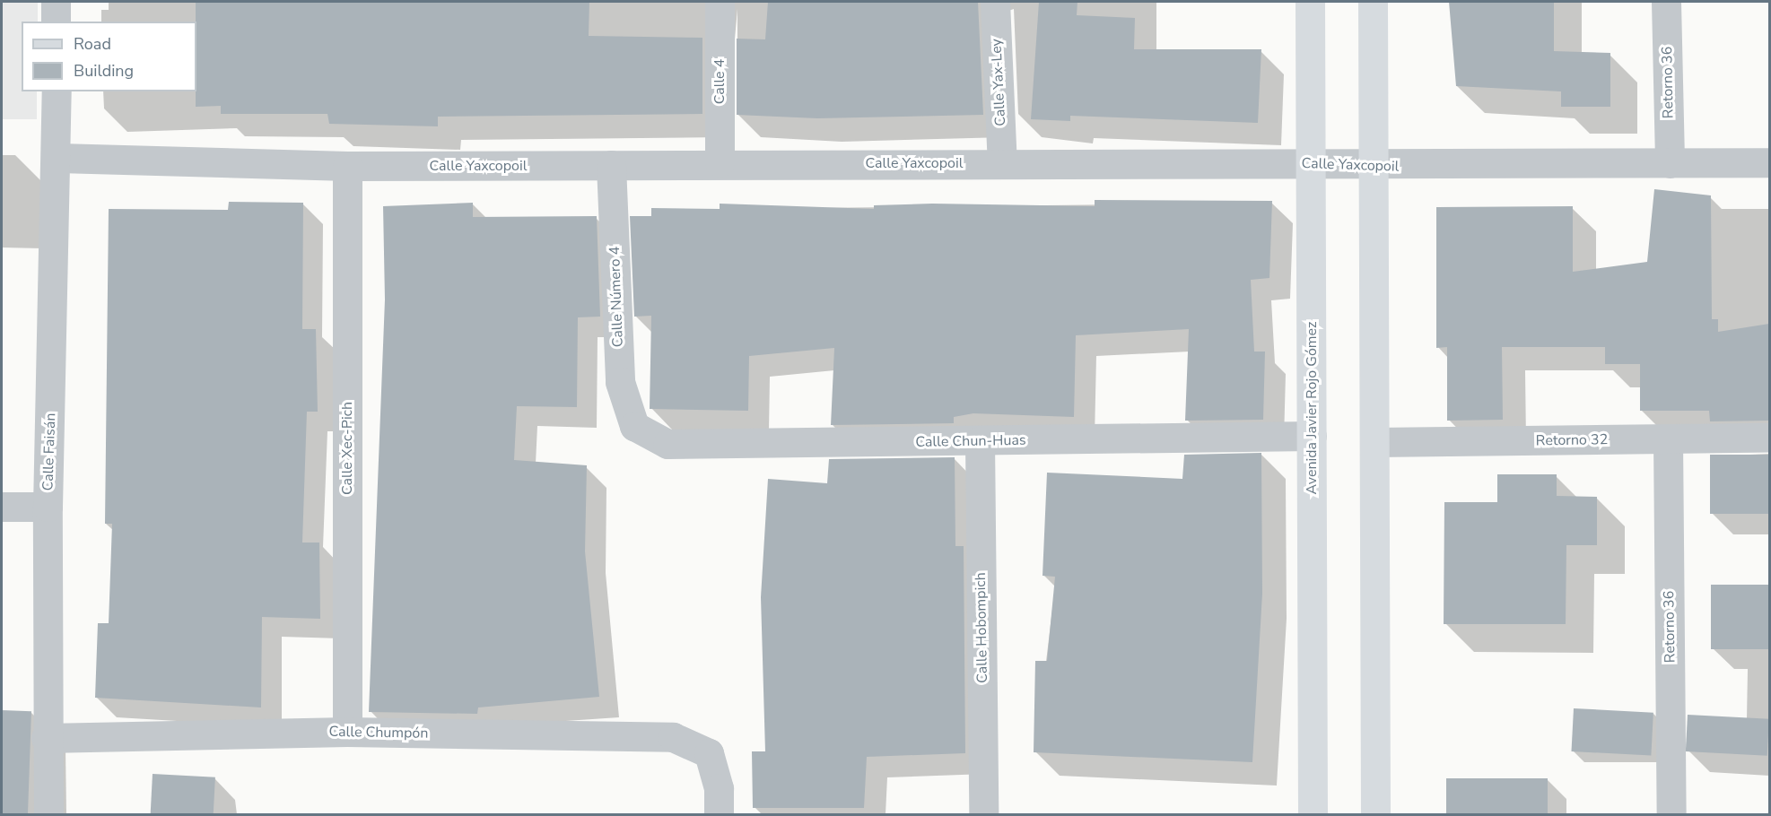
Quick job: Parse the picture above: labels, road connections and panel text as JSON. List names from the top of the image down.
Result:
{
  "streets": {
    "main road": ["Avenida Javier Rojo Gómez"],
    "street": [
      "Calle 4",
      "Calle Yax-Ley",
      "Retorno 36",
      "Calle Yaxcopoil",
      "Calle Número 4",
      "Retorno 32",
      "Calle Chun-Huas",
      "Calle Xec-Pich",
      "Calle Faisán",
      "Calle Hobompich",
      "Calle Chumpón"
    ]
  },
  "crossings": [
    ["Calle 4", "Calle Yaxcopoil"],
    ["Calle Yax-Ley", "Calle Yaxcopoil"],
    ["Retorno 36", "Calle Yaxcopoil"],
    ["Retorno 36", "Retorno 32"],
    ["Calle Yaxcopoil", "Calle Número 4"],
    ["Calle Yaxcopoil", "Avenida Javier Rojo Gómez"],
    ["Calle Yaxcopoil", "Calle Xec-Pich"],
    ["Calle Yaxcopoil", "Calle Faisán"],
    ["Calle Número 4", "Calle Chun-Huas"],
    ["Avenida Javier Rojo Gómez", "Calle Chun-Huas"],
    ["Calle Chun-Huas", "Calle Hobompich"],
    ["Calle Xec-Pich", "Calle Chumpón"],
    ["Calle Faisán", "Calle Chumpón"]
  ],
  "legend": ["Road", "Building"]
}
